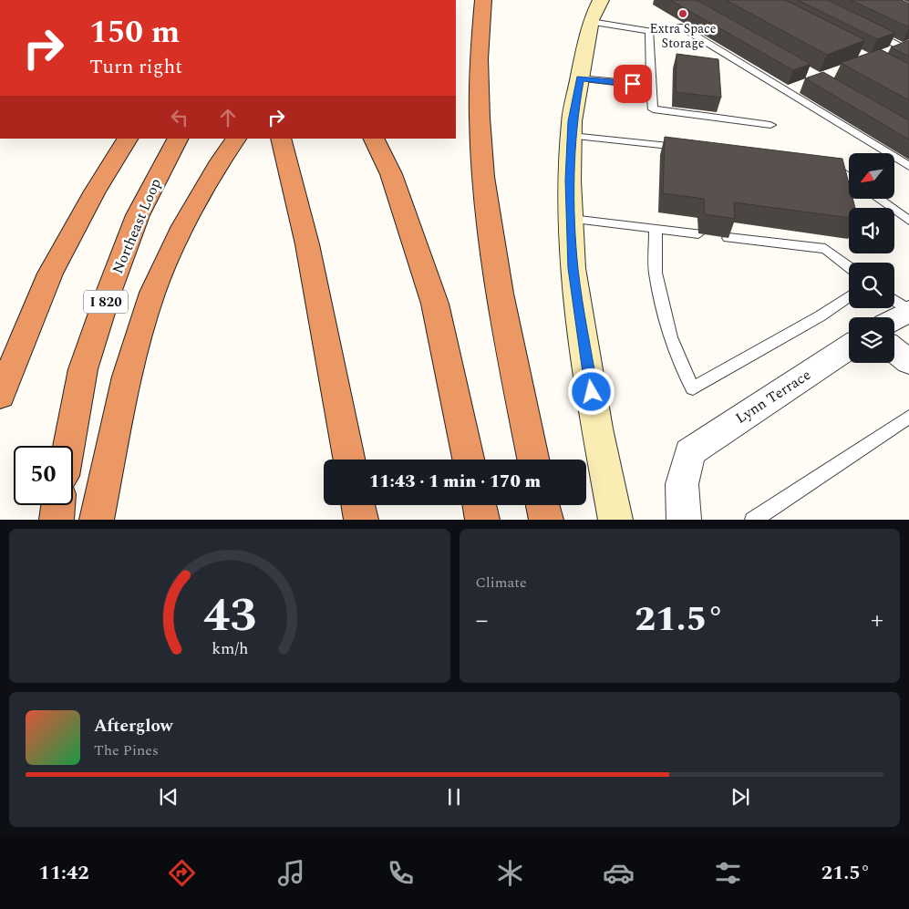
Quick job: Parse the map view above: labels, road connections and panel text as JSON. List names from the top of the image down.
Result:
{
  "streets": {
    "highway": ["Northeast Loop", "I 820"],
    "street": ["Lynn Terrace"]
  },
  "places": ["Extra Space Storage"],
  "north": "bottom left",
  "page": {
    "turn": ["150 m", "Turn right"],
    "limit": "50",
    "trip": "11:43 · 1 min · 170 m",
    "tile": "Climate",
    "heat": ["−", "21.5°", "+"],
    "song": ["Afterglow", "The Pines"],
    "tabs": ["11:42", "21.5°"],
    "gauge": ["43", "km/h"]
  }
}
